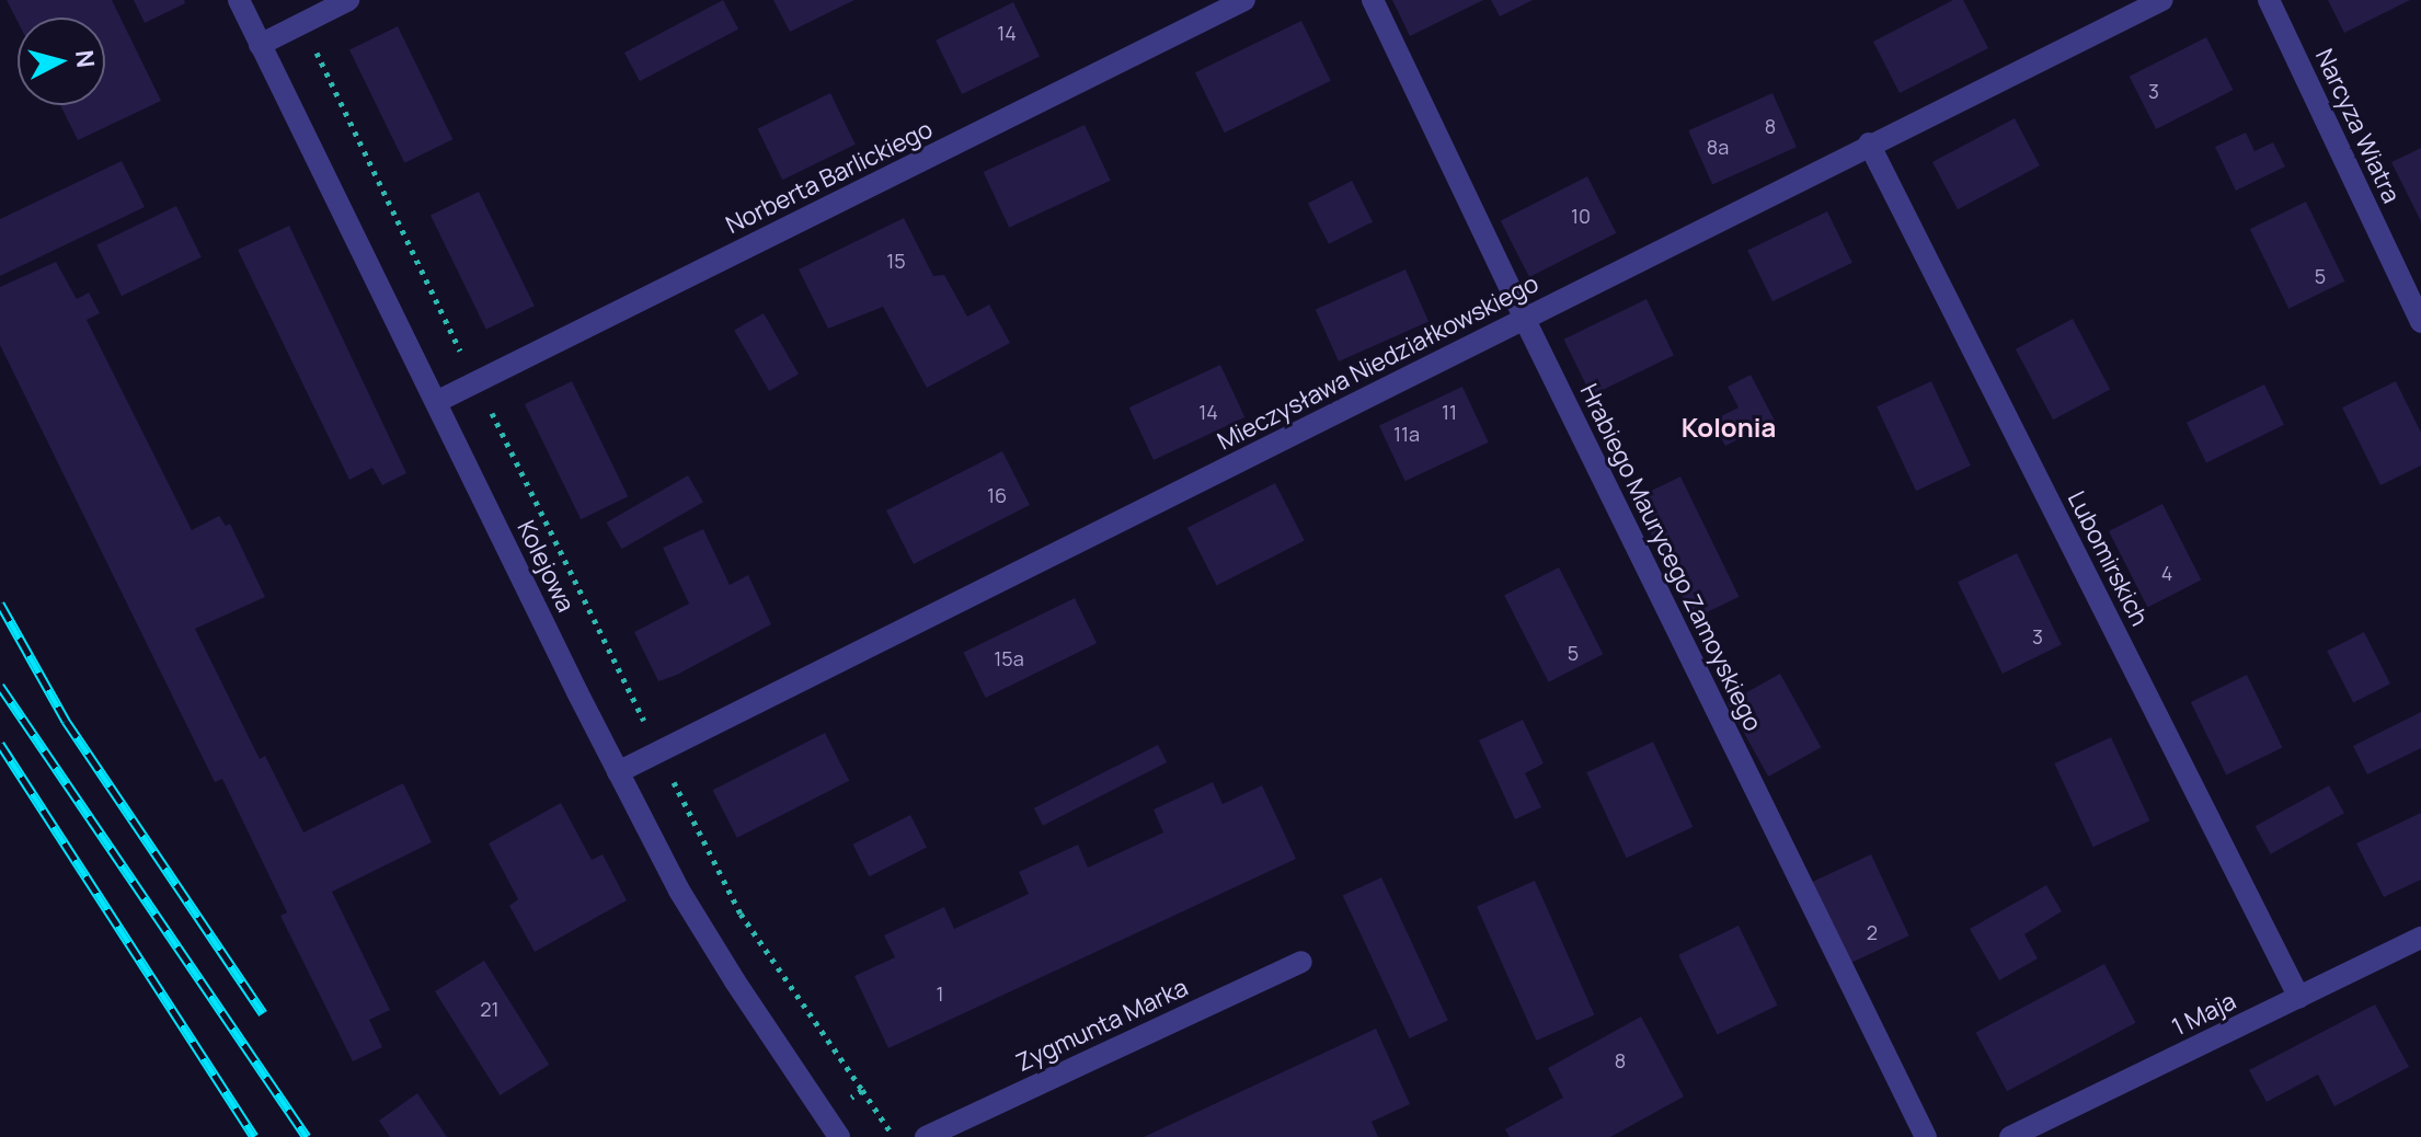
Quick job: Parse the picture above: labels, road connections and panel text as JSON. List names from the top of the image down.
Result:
{
  "streets": {
    "street": [
      "Narcyza Wiatra",
      "Norberta Barlickiego",
      "Mieczysława Niedziałkowskiego",
      "Hrabiego Maurycego Zamoyskiego",
      "Lubomirskich",
      "Kolejowa",
      "1 Maja",
      "Zygmunta Marka"
    ]
  },
  "crossings": [
    ["Norberta Barlickiego", "Kolejowa"],
    ["Mieczysława Niedziałkowskiego", "Hrabiego Maurycego Zamoyskiego"],
    ["Mieczysława Niedziałkowskiego", "Lubomirskich"],
    ["Mieczysława Niedziałkowskiego", "Kolejowa"],
    ["Lubomirskich", "1 Maja"]
  ],
  "districts": ["Kolonia"],
  "house_numbers": [
    "14",
    "3",
    "8",
    "8a",
    "10",
    "15",
    "5",
    "14",
    "11",
    "11a",
    "16",
    "4",
    "3",
    "5",
    "15a",
    "2",
    "1",
    "21",
    "8"
  ],
  "north": "right"
}
